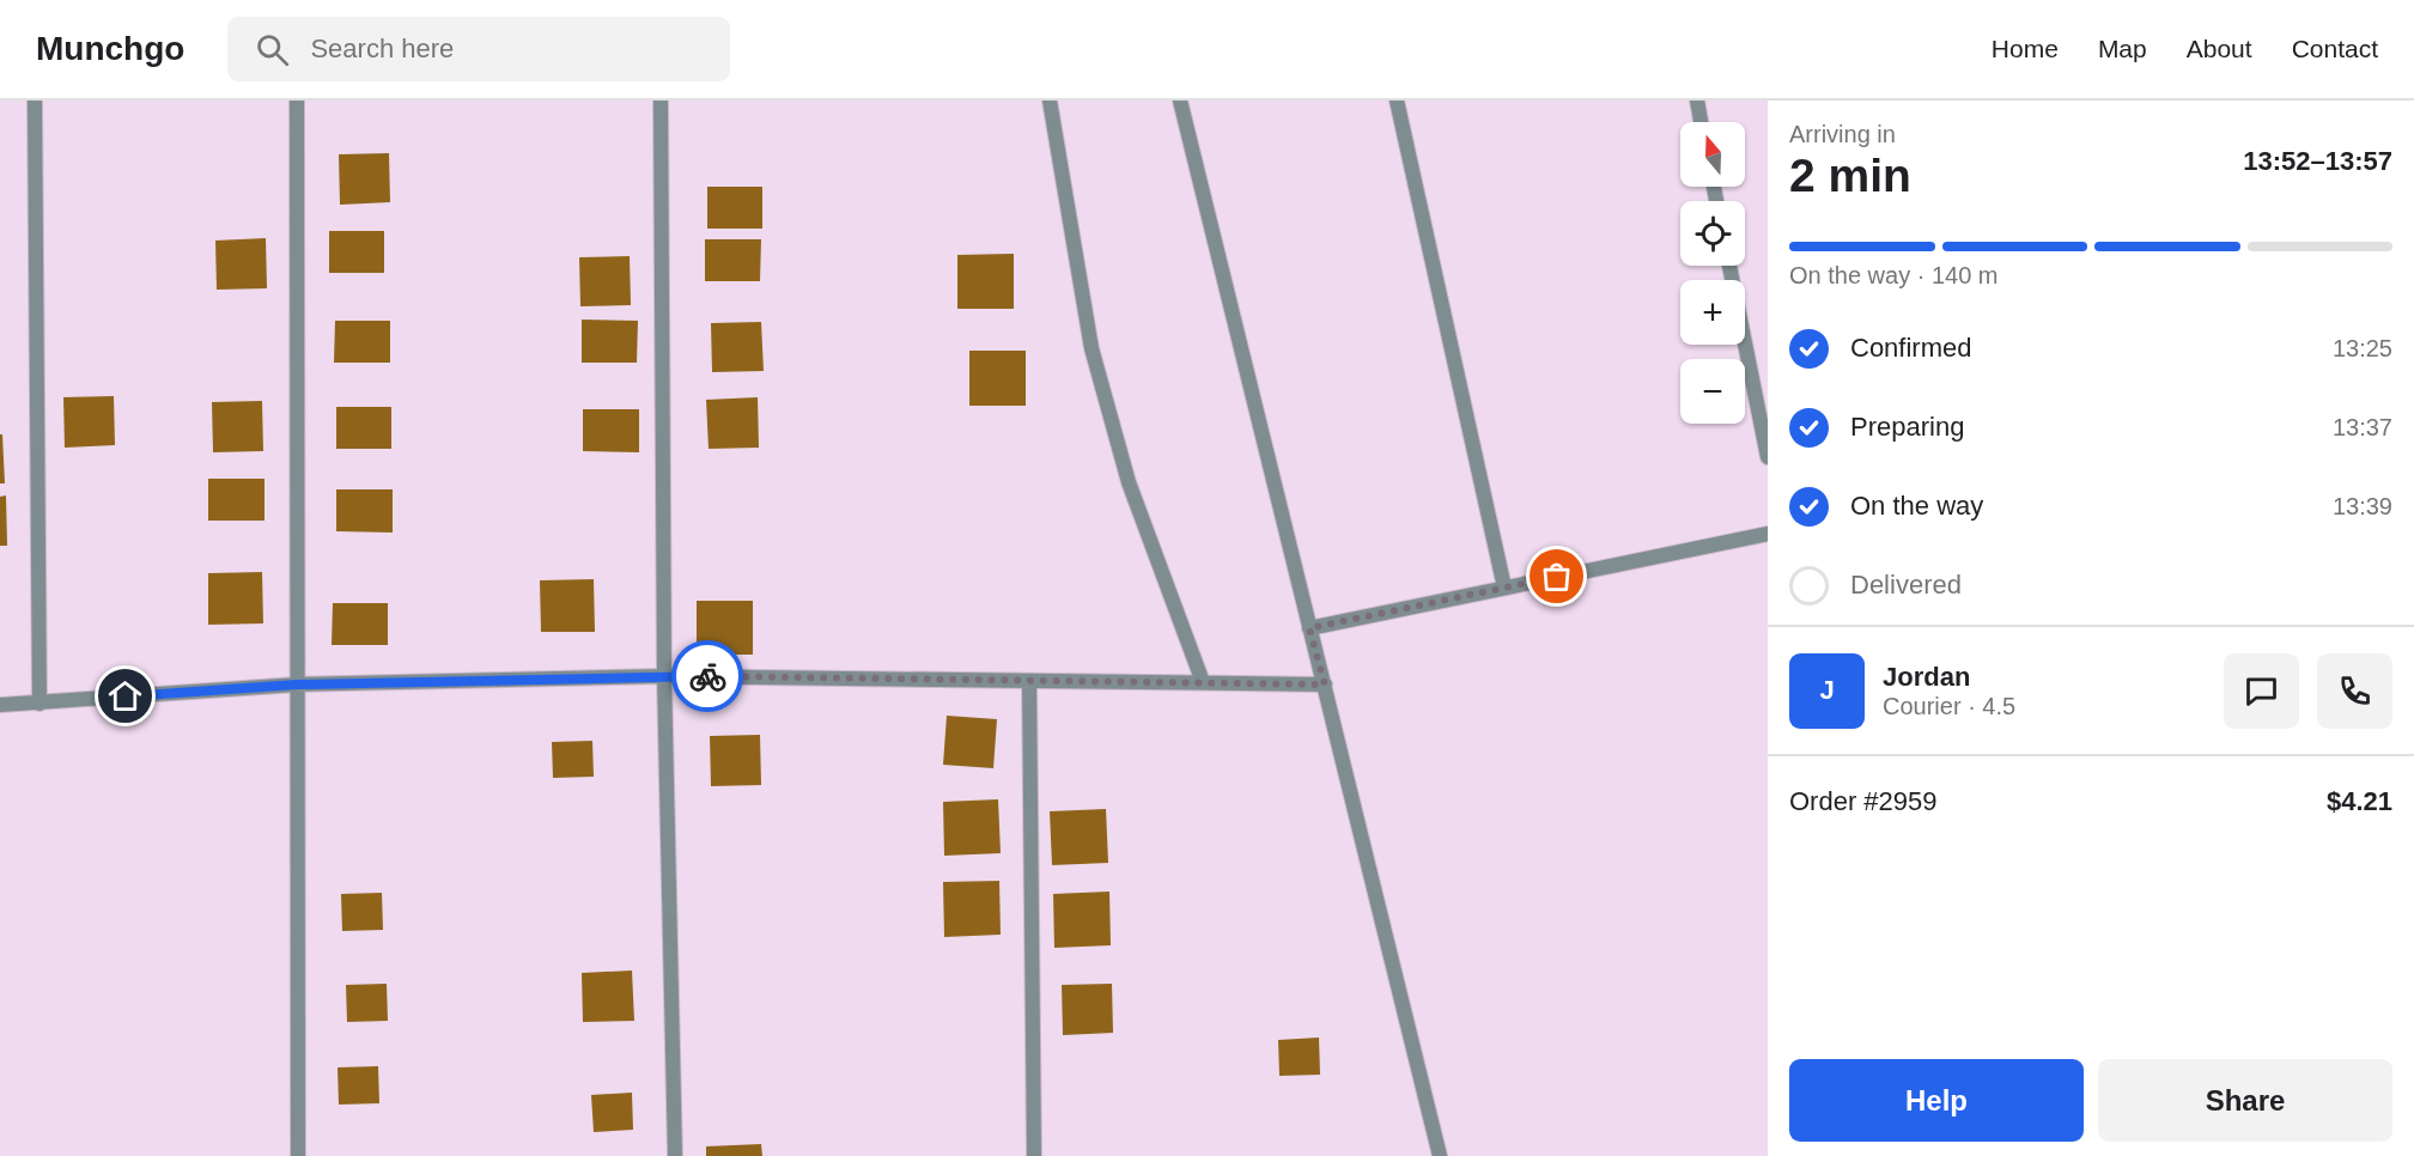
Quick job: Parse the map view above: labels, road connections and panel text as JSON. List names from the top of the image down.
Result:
{
  "north": "top",
  "page": {
    "header": "Munchgo",
    "search": "Search here",
    "nav": [
      "Home",
      "Map",
      "About",
      "Contact"
    ],
    "heading": ["2 min", "Arriving in", "13:52–13:57"],
    "panel": [
      "Jordan",
      "Courier · 4.5",
      "Order #2959",
      "$4.21"
    ],
    "map_buttons": ["+", "−"],
    "bar": "On the way · 140 m",
    "list": [
      ["Confirmed", "13:25"],
      ["Preparing", "13:37"],
      ["On the way", "13:39"],
      "Delivered"
    ],
    "round": "J",
    "buttons": ["Help", "Share"]
  }
}
